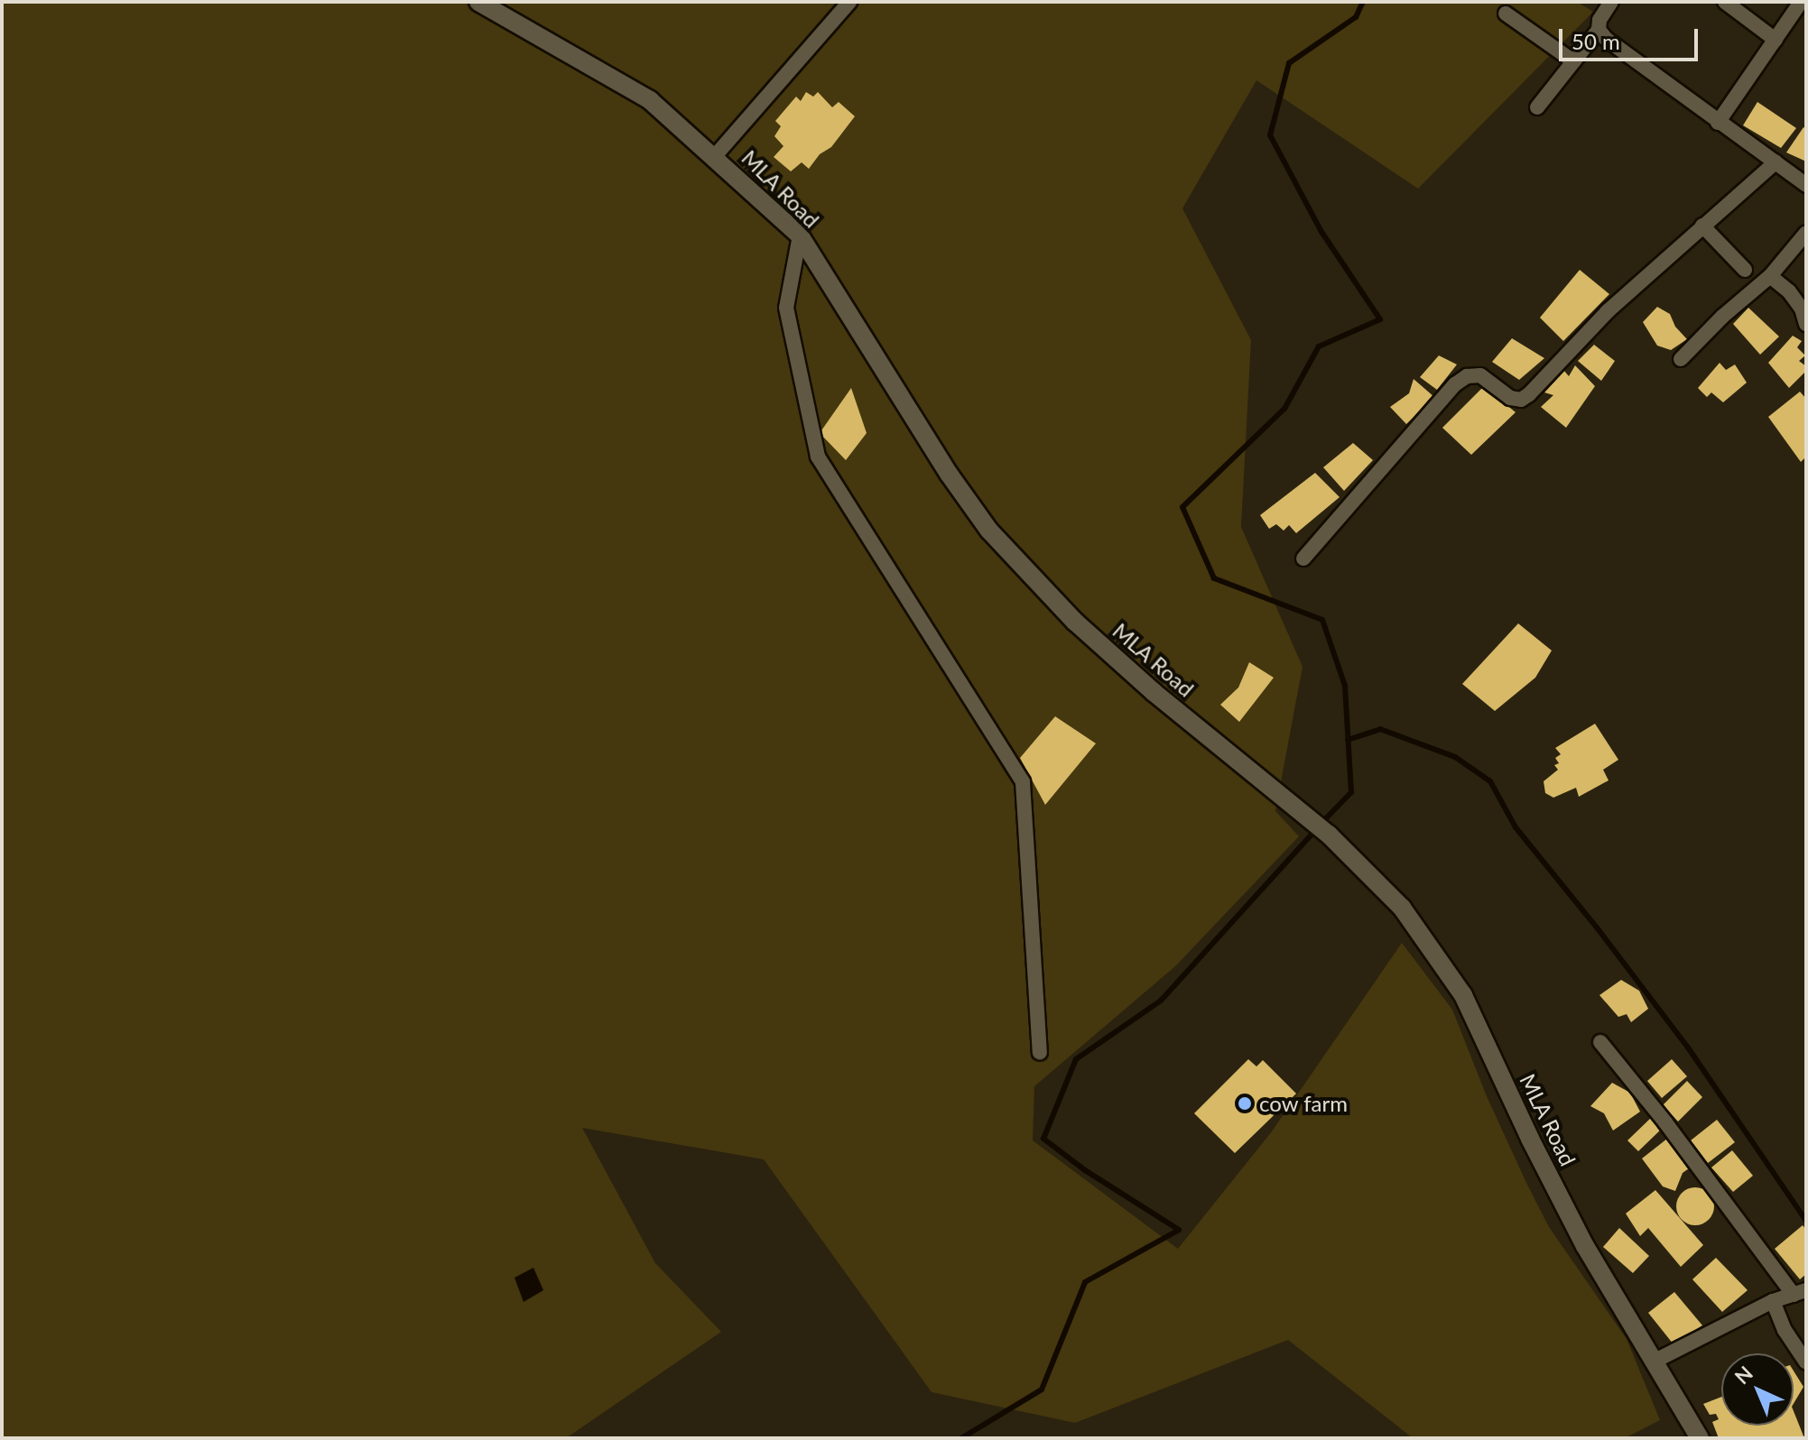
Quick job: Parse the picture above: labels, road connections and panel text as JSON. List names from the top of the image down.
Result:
{
  "streets": {
    "street": ["MLA Road"]
  },
  "places": ["cow farm"],
  "scale_bar": "50 m",
  "north": "top left"
}
